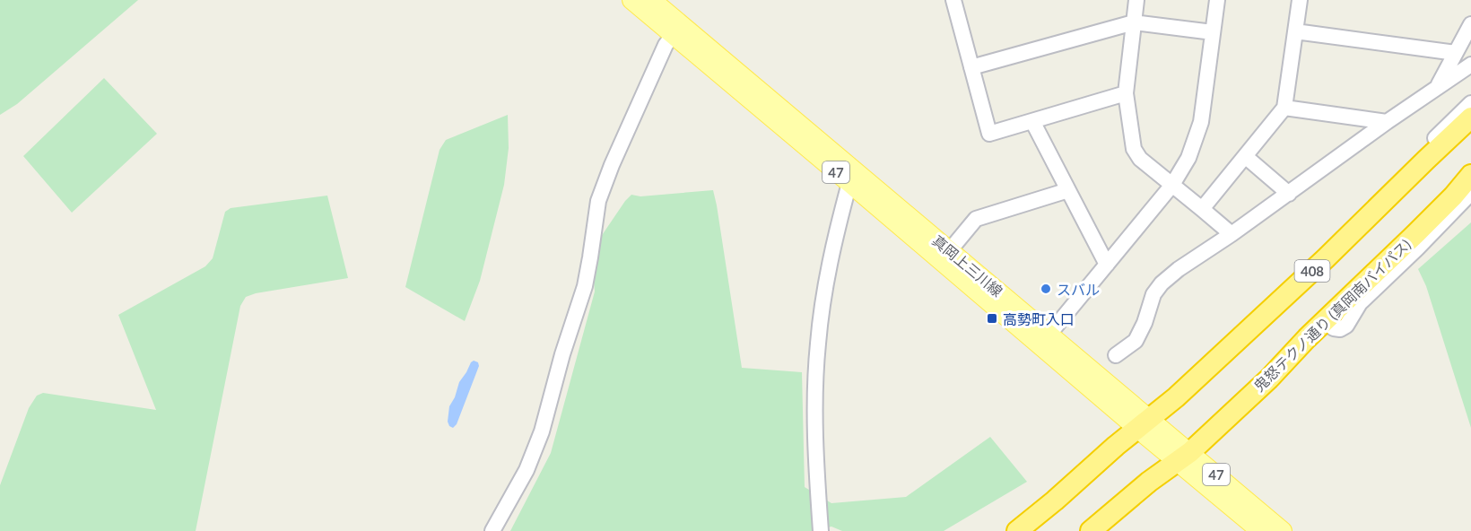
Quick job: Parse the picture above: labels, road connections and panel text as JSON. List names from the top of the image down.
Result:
{
  "streets": {
    "highway": ["408", "鬼怒テクノ通り (真岡南バイパス)"],
    "main road": ["47", "真岡上三川線"]
  },
  "crossings": [
    ["真岡上三川線", "408"],
    ["真岡上三川線", "鬼怒テクノ通り (真岡南バイパス)"]
  ],
  "places": {
    "other": ["スバル"],
    "transit": ["高勢町入口"]
  }
}
